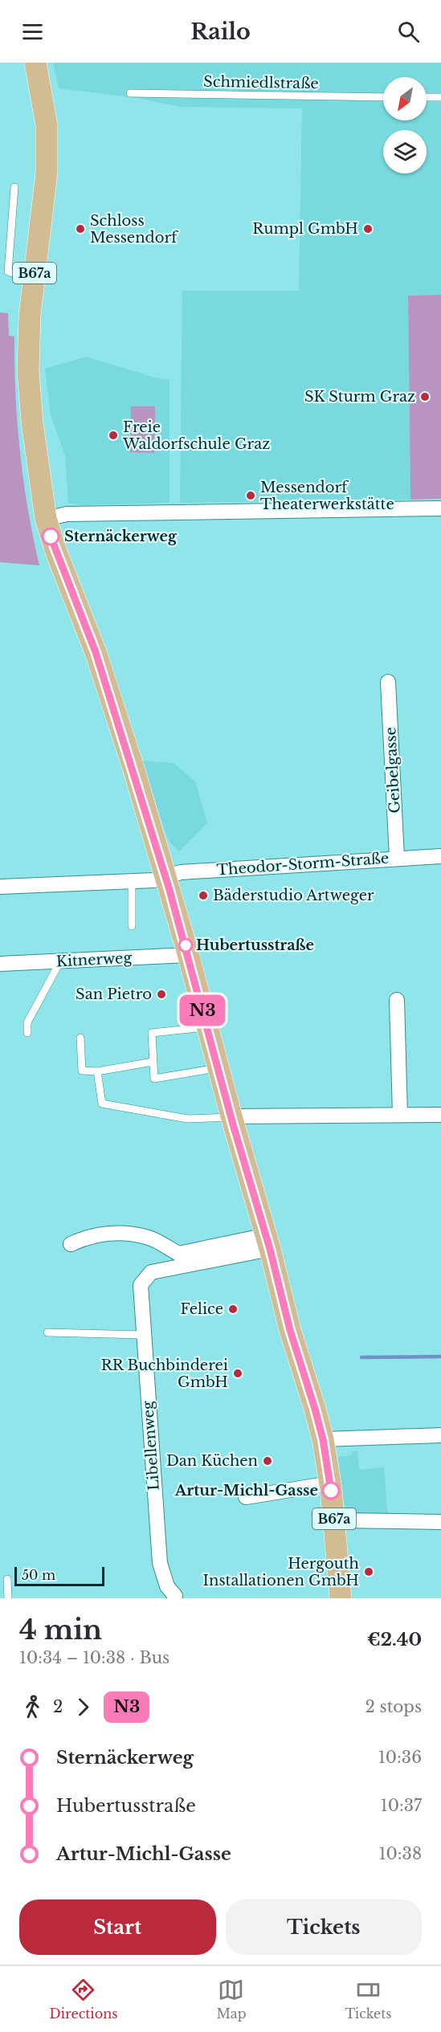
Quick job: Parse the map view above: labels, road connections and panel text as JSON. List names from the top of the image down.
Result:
{
  "streets": {
    "main road": ["B67a"],
    "street": [
      "Geibelgasse",
      "Theodor-Storm-Straße",
      "Kitnerweg",
      "Libellenweg"
    ],
    "lane": ["Schmiedlstraße"]
  },
  "crossings": [
    ["B67a", "Theodor-Storm-Straße"],
    ["B67a", "Kitnerweg"],
    ["B67a", "Libellenweg"],
    ["Geibelgasse", "Theodor-Storm-Straße"]
  ],
  "places": [
    "Schloss Messendorf",
    "Rumpl GmbH",
    "SK Sturm Graz",
    "Freie Waldorfschule Graz",
    "Messendorf Theaterwerkstätte",
    "Sternäckerweg",
    "Bäderstudio Artweger",
    "Hubertusstraße",
    "San Pietro",
    "Felice",
    "RR Buchbinderei GmbH",
    "Dan Küchen",
    "Artur-Michl-Gasse",
    "Hergouth Installationen GmbH"
  ],
  "lines": ["bus line N3"],
  "scale_bar": "50 m",
  "north": "bottom left",
  "page": {
    "header": "Railo",
    "on_map": "N3",
    "scale": "50 m",
    "heading": ["4 min", "10:34 – 10:38 · Bus", "€2.40"],
    "legs": ["2", "N3", "2 stops"],
    "list": [
      {
        "name": "Sternäckerweg",
        "value": "10:36"
      },
      {
        "name": "Hubertusstraße",
        "value": "10:37"
      },
      {
        "name": "Artur-Michl-Gasse",
        "value": "10:38"
      }
    ],
    "buttons": ["Start", "Tickets"],
    "tabs": ["Directions", "Map", "Tickets"]
  }
}
